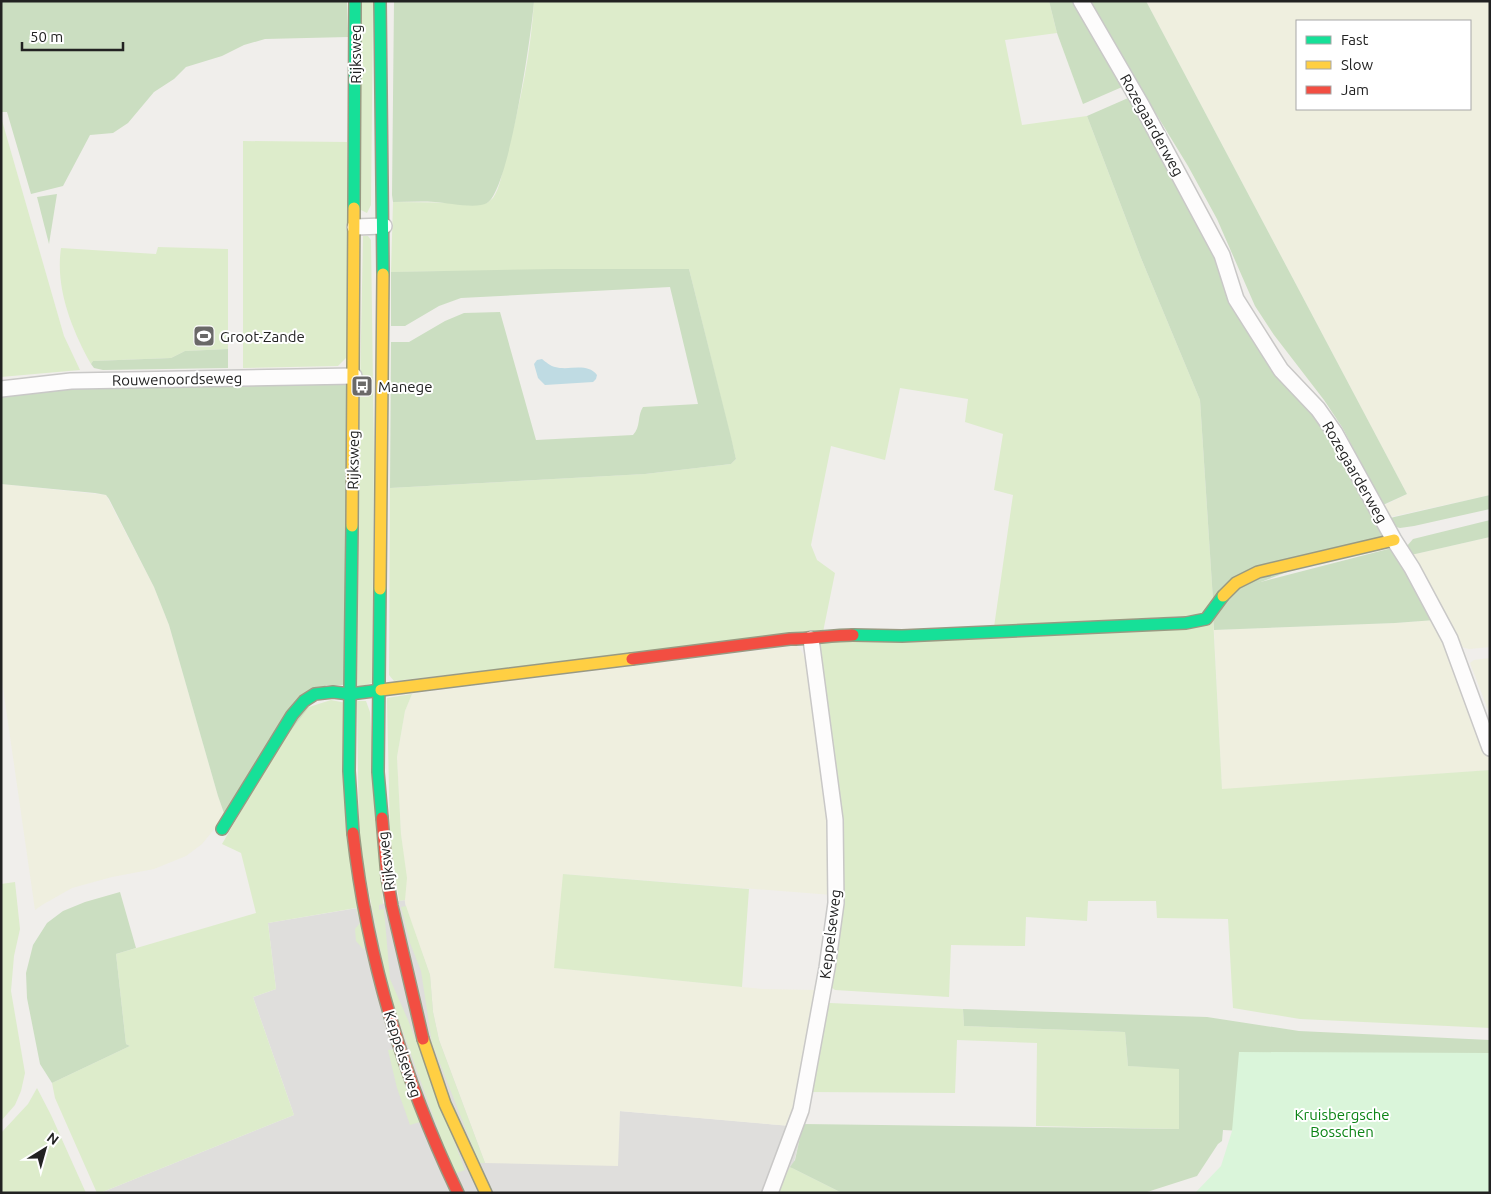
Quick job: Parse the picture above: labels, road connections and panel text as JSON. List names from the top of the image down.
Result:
{
  "streets": {
    "street": [
      "Rijksweg",
      "Rozegaarderweg",
      "Rouwenoordseweg",
      "Keppelseweg"
    ]
  },
  "crossings": [
    ["Rijksweg", "Rouwenoordseweg"],
    ["Rijksweg", "Keppelseweg"]
  ],
  "parks": ["Kruisbergsche Bosschen"],
  "places": {
    "sports": ["Groot-Zande"],
    "bus stop": ["Manege"]
  },
  "legend": ["Fast", "Slow", "Jam"],
  "scale_bar": "50 m",
  "north": "top right"
}
